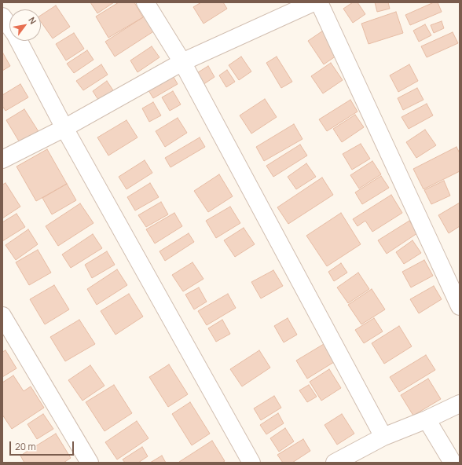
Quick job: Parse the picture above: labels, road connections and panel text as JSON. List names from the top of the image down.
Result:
{
  "scale_bar": "20 m",
  "north": "top right"
}
